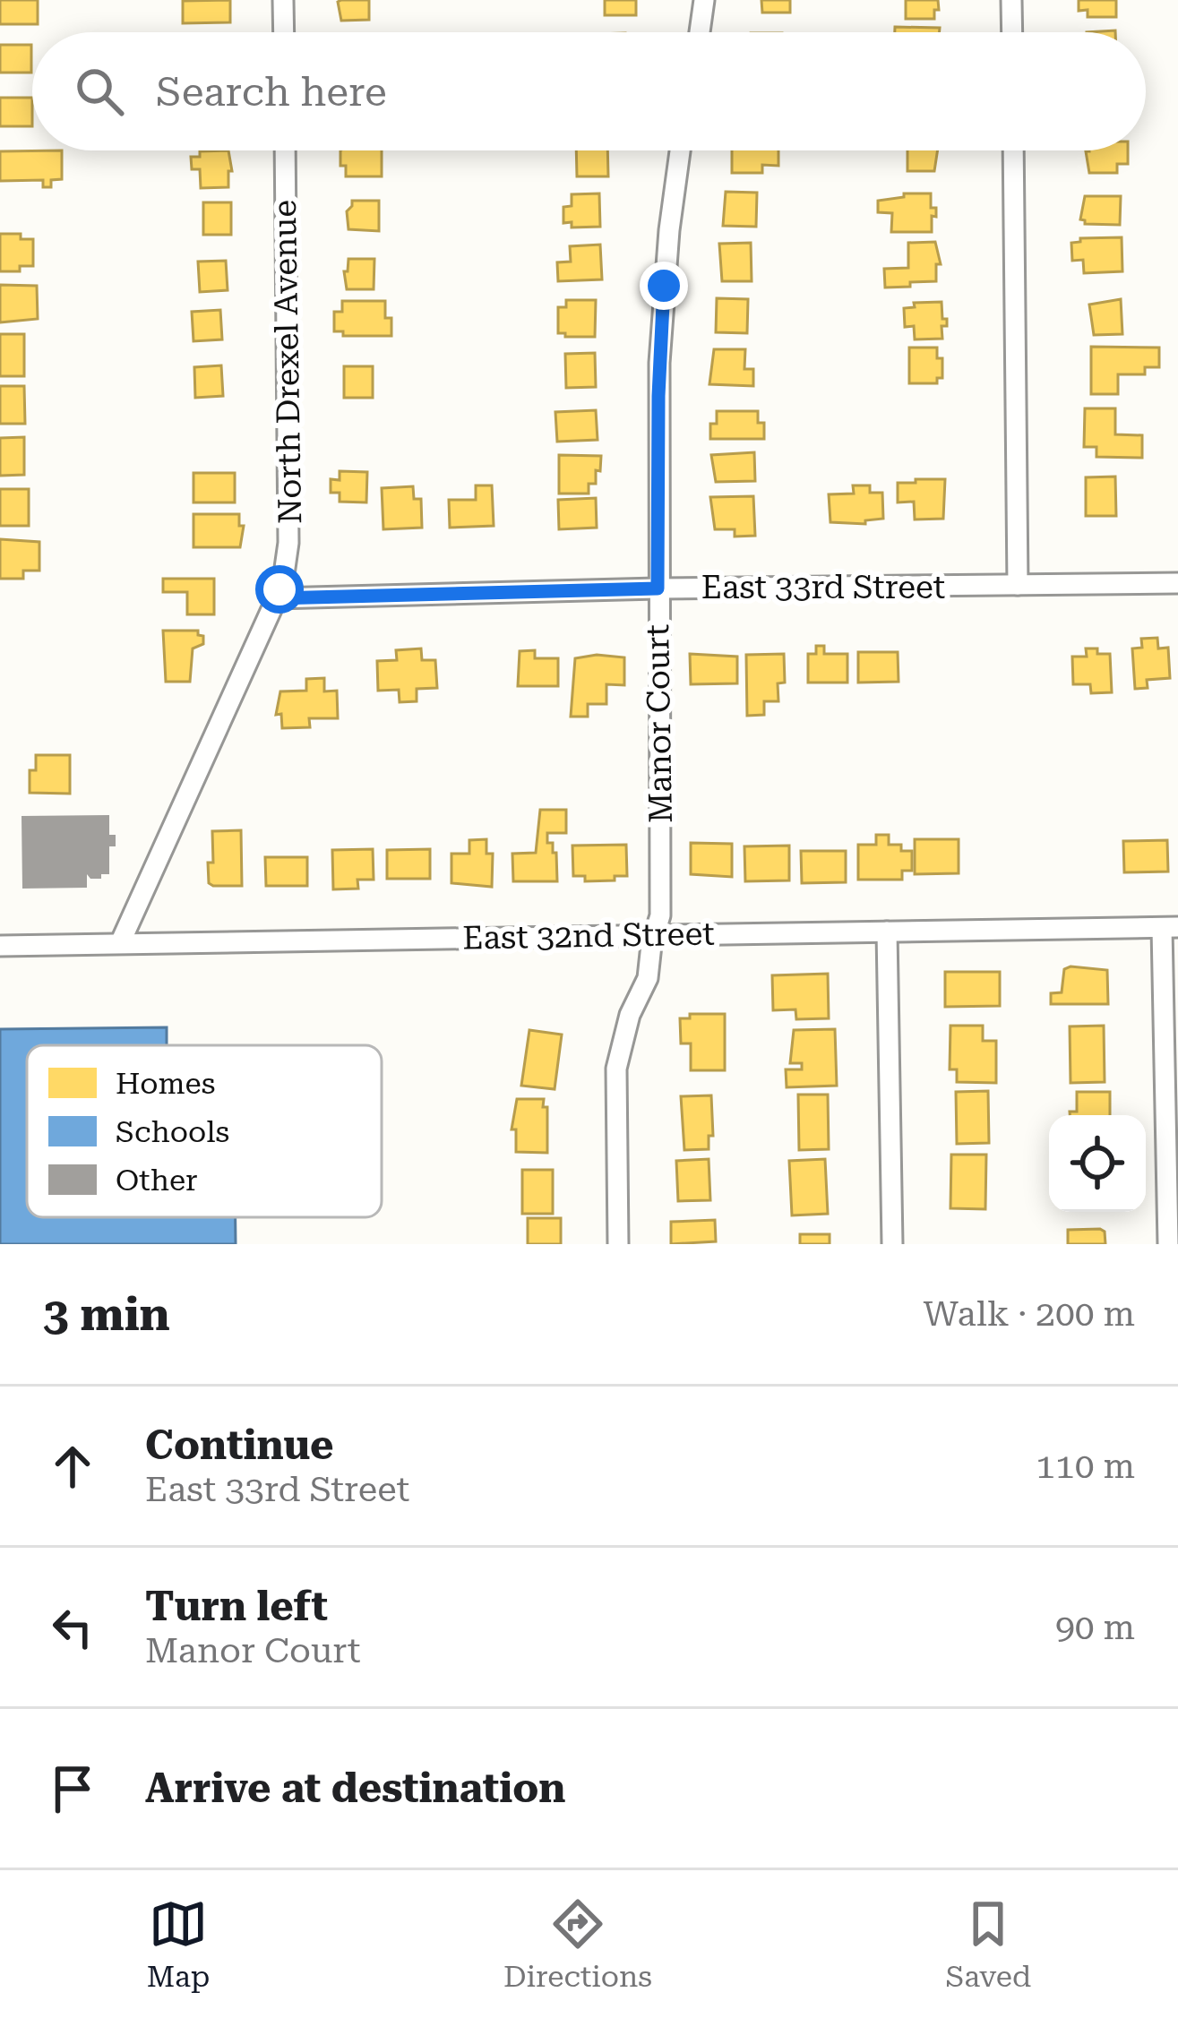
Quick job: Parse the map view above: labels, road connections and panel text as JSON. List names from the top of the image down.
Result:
{
  "streets": {
    "street": [
      "North Drexel Avenue",
      "East 33rd Street",
      "Manor Court",
      "East 32nd Street"
    ]
  },
  "crossings": [
    ["North Drexel Avenue", "East 33rd Street"],
    ["North Drexel Avenue", "East 32nd Street"],
    ["East 33rd Street", "Manor Court"],
    ["Manor Court", "East 32nd Street"]
  ],
  "legend": ["Homes", "Schools", "Other"],
  "page": {
    "search": "Search here",
    "heading": ["3 min", "Walk · 200 m"],
    "list": [
      ["Continue", "East 33rd Street", "110 m"],
      ["Turn left", "Manor Court", "90 m"],
      "Arrive at destination"
    ],
    "nav": ["Map", "Directions", "Saved"]
  }
}
